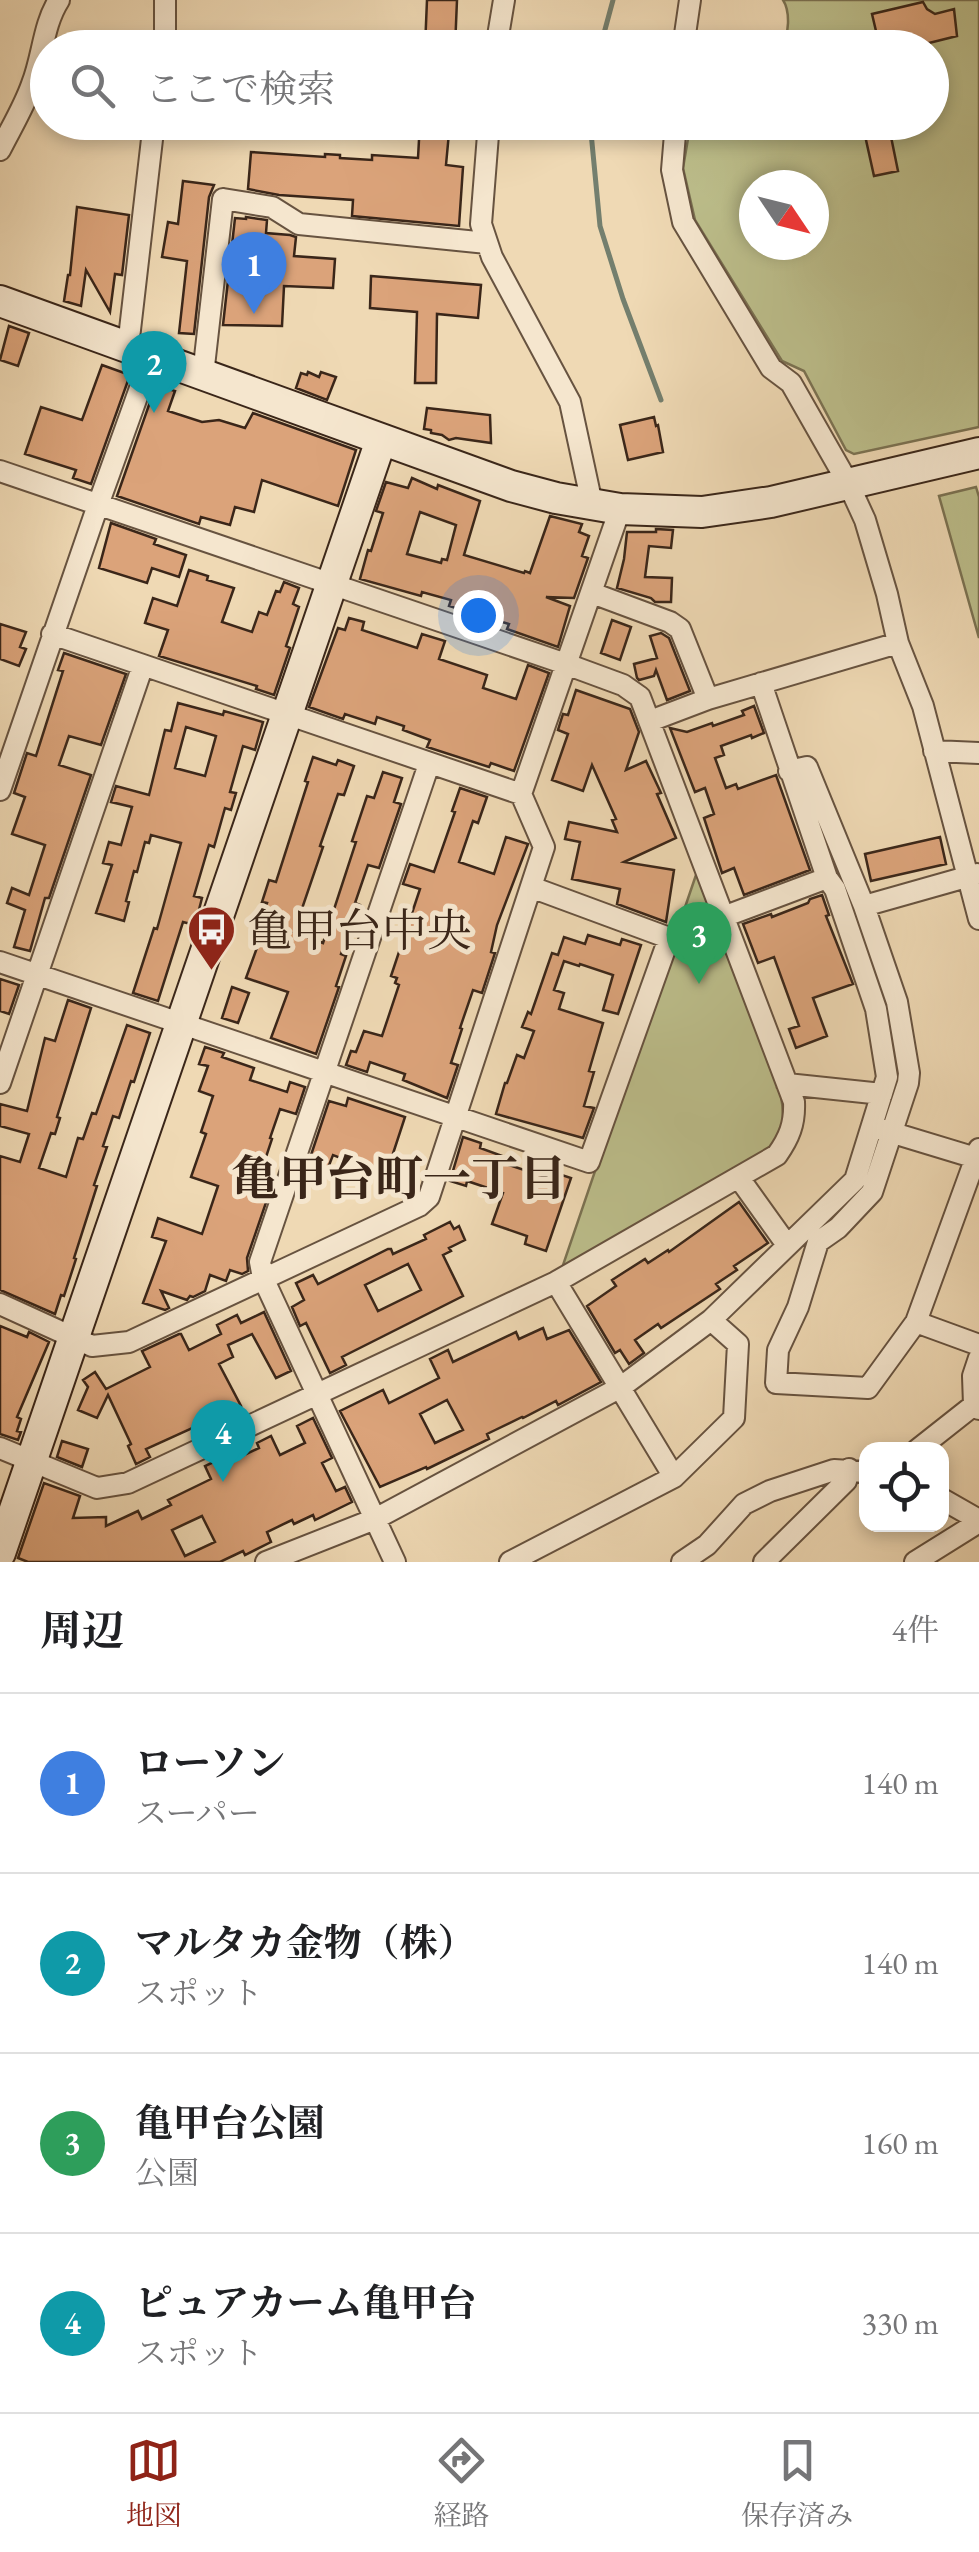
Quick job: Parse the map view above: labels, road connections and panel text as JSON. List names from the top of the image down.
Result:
{
  "districts": ["亀甲台町一丁目"],
  "places": {
    "bus stop": ["亀甲台中央"]
  },
  "north": "bottom right",
  "page": {
    "search": "ここで検索",
    "pins": [
      "1",
      "2",
      "3",
      "4"
    ],
    "heading": ["周辺", "4件"],
    "list": [
      {
        "mark": "1",
        "name": "ローソン",
        "note": "スーパー",
        "value": "140 m"
      },
      {
        "mark": "2",
        "name": "マルタカ金物（株）",
        "note": "スポット",
        "value": "140 m"
      },
      {
        "mark": "3",
        "name": "亀甲台公園",
        "note": "公園",
        "value": "160 m"
      },
      {
        "mark": "4",
        "name": "ピュアカーム亀甲台",
        "note": "スポット",
        "value": "330 m"
      }
    ],
    "nav": ["地図", "経路", "保存済み"]
  }
}
